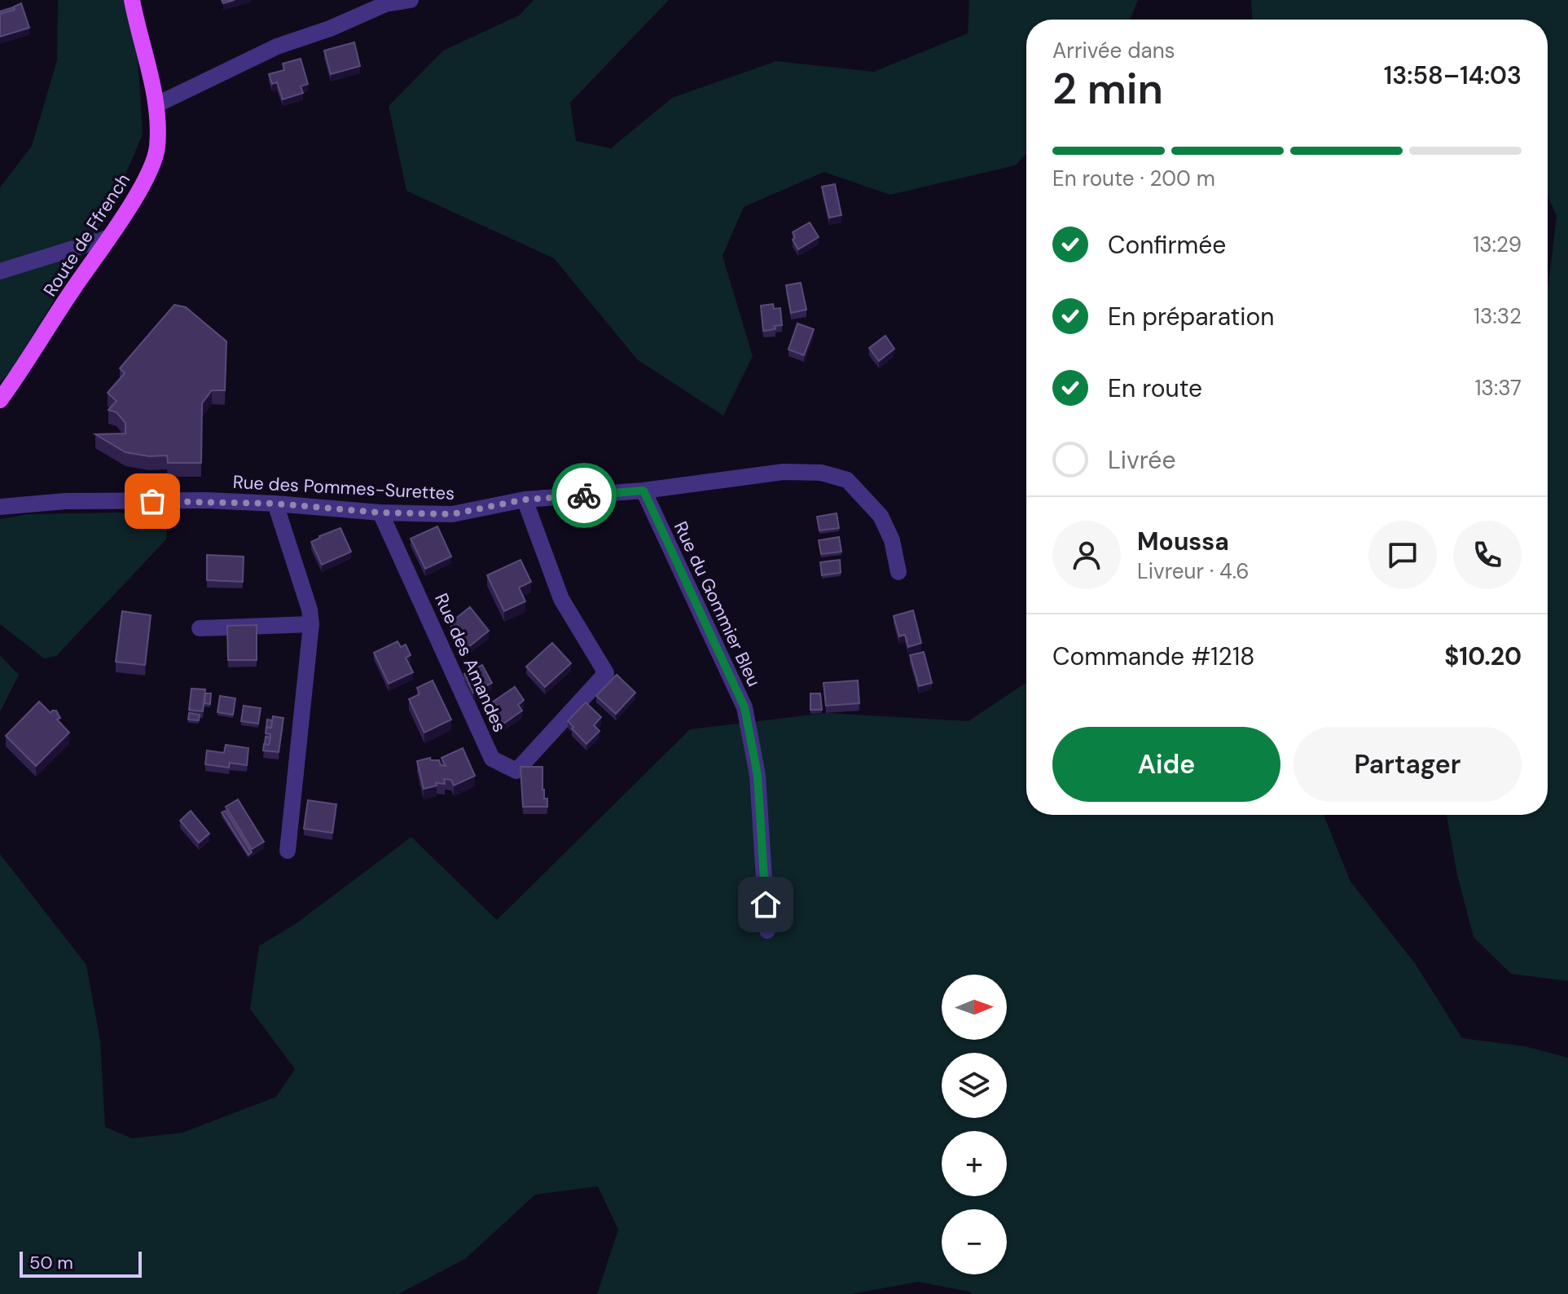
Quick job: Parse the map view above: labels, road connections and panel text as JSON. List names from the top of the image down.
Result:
{
  "streets": {
    "main road": ["Route de Ffrench"],
    "street": ["Rue des Pommes-Surettes", "Rue du Gommier Bleu", "Rue des Amandes"]
  },
  "crossings": [
    ["Rue des Pommes-Surettes", "Rue du Gommier Bleu"],
    ["Rue des Pommes-Surettes", "Rue des Amandes"]
  ],
  "scale_bar": "50 m",
  "north": "right",
  "page": {
    "heading": ["2 min", "Arrivée dans", "13:58–14:03"],
    "panel": [
      "Moussa",
      "Livreur · 4.6",
      "Commande #1218",
      "$10.20"
    ],
    "bar": "En route · 200 m",
    "list": [
      ["Confirmée", "13:29"],
      ["En préparation", "13:32"],
      ["En route", "13:37"],
      "Livrée"
    ],
    "buttons": ["Aide", "Partager"],
    "map_buttons": ["+", "−"],
    "scale": "50 m"
  }
}
